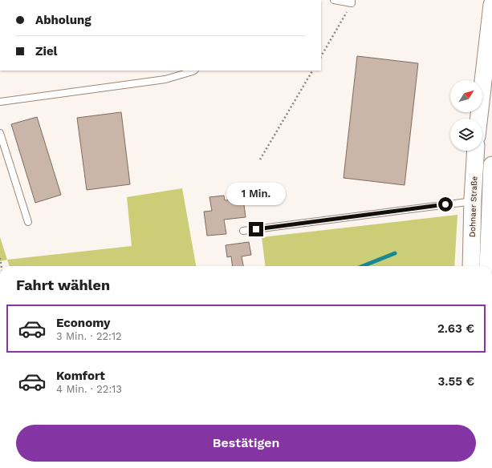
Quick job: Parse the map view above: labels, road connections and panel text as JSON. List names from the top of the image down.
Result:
{
  "streets": {
    "main road": ["Dohnaer Straße"]
  },
  "north": "top right",
  "page": {
    "banner": ["Abholung", "Ziel"],
    "bubble": "1 Min.",
    "heading": "Fahrt wählen",
    "list": [
      {
        "name": "Economy",
        "note": "3 Min. · 22:12",
        "value": "2.63 €"
      },
      {
        "name": "Komfort",
        "note": "4 Min. · 22:13",
        "value": "3.55 €"
      }
    ],
    "buttons": "Bestätigen"
  }
}
